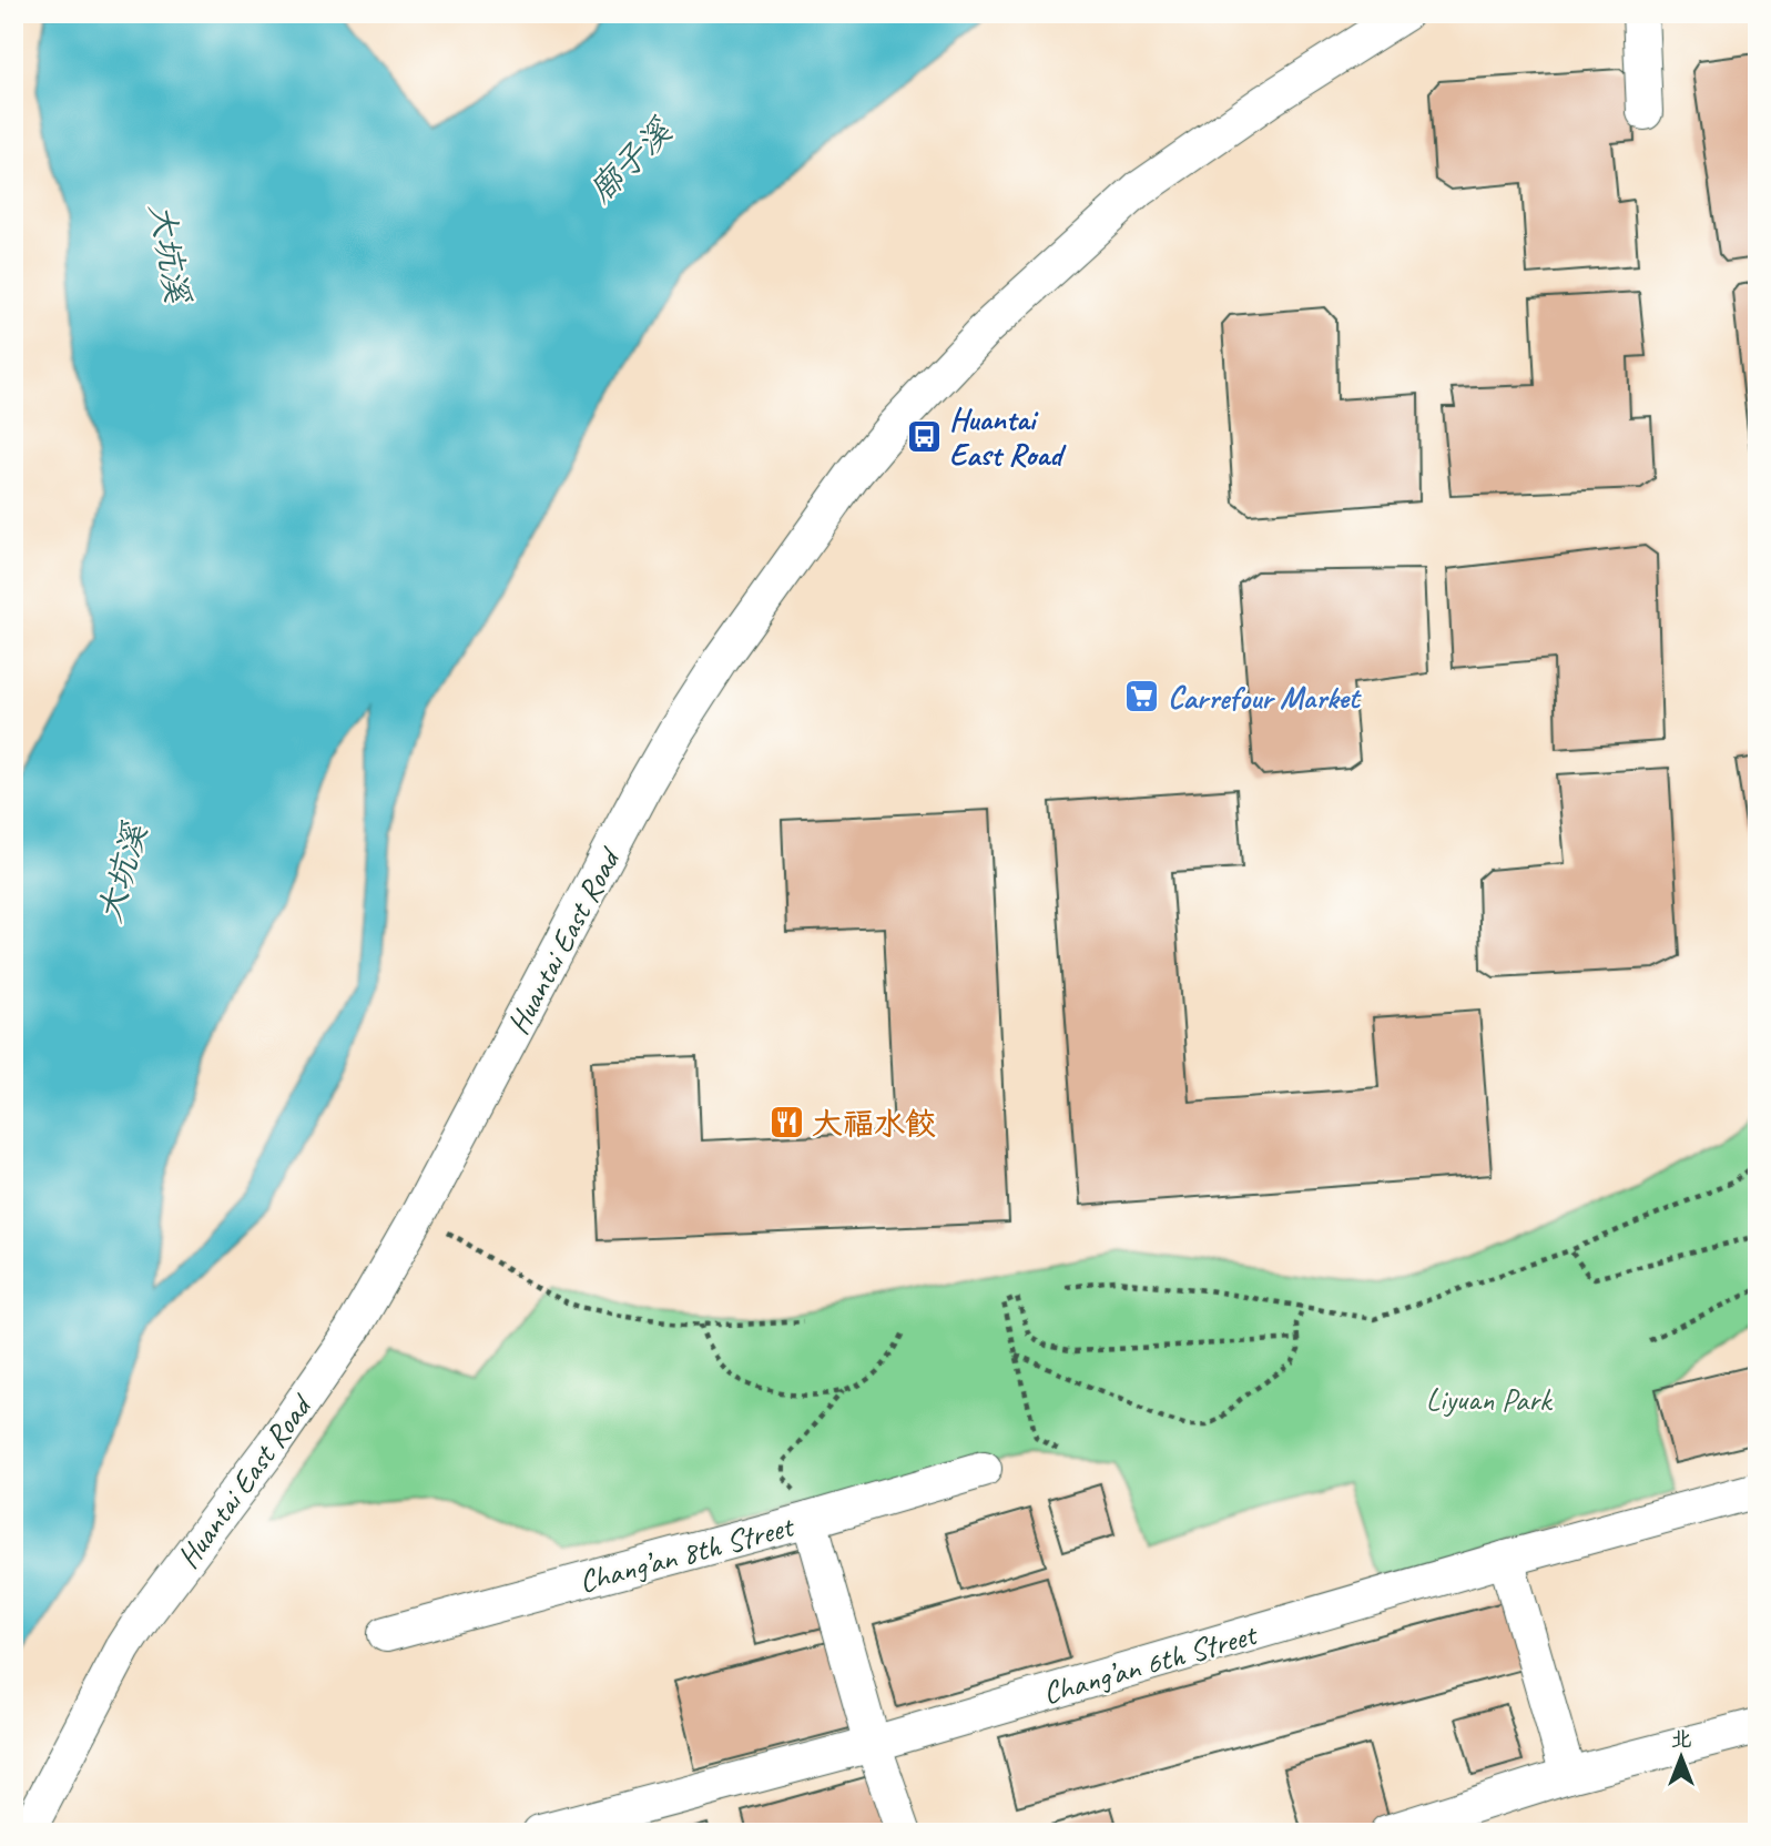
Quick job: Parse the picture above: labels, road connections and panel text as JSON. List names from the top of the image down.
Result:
{
  "streets": {
    "street": ["Huantai East Road", "Chang’an 8th Street", "Chang’an 6th Street"]
  },
  "water": ["廍子溪", "大坑溪"],
  "parks": ["Liyuan Park"],
  "places": {
    "bus stop": ["Huantai East Road"],
    "supermarket": ["Carrefour Market"],
    "restaurant": ["大福水餃"]
  },
  "north": "top"
}
